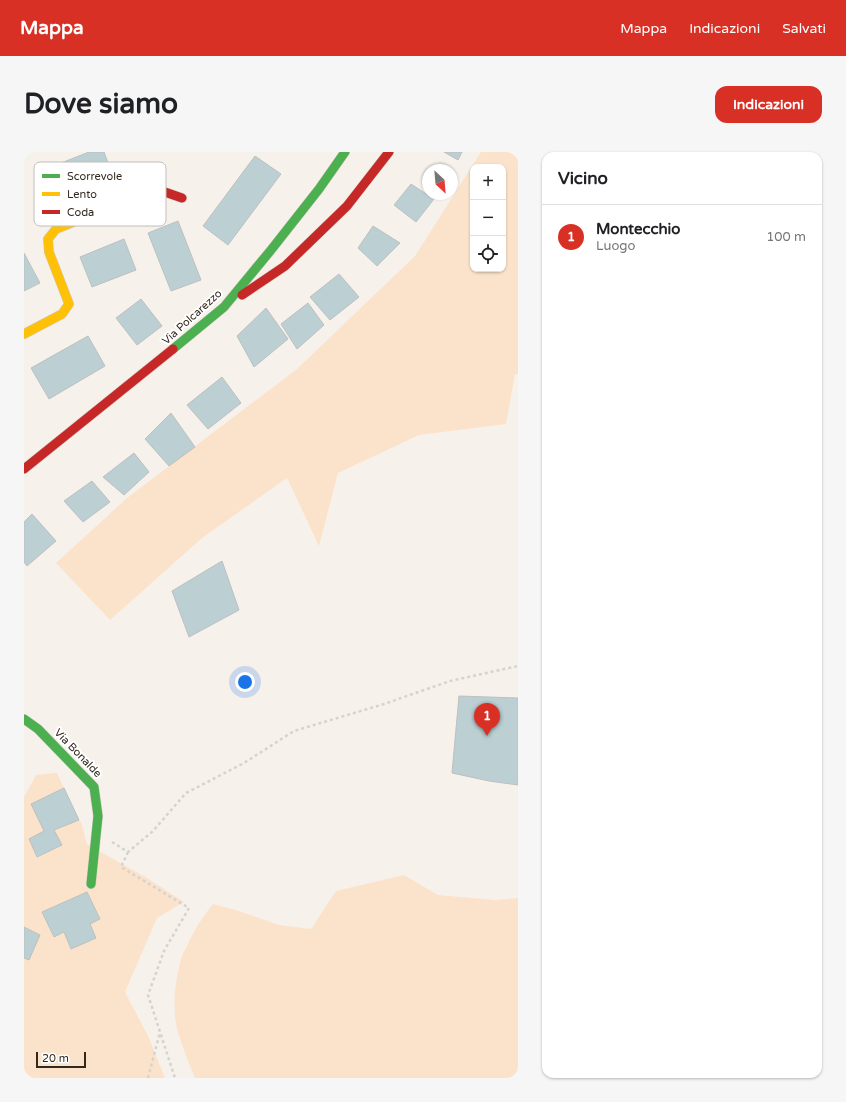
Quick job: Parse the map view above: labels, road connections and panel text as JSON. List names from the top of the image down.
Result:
{
  "streets": {
    "street": ["Via Polcarezzo", "Via Bonalde"]
  },
  "legend": ["Scorrevole", "Lento", "Coda"],
  "scale_bar": "20 m",
  "north": "bottom right",
  "page": {
    "header": "Mappa",
    "nav": ["Mappa", "Indicazioni", "Salvati"],
    "buttons": "Indicazioni",
    "title": "Dove siamo",
    "heading": "Vicino",
    "map_buttons": ["+", "−"],
    "list": [
      {
        "mark": "1",
        "name": "Montecchio",
        "note": "Luogo",
        "value": "100 m"
      }
    ],
    "pins": "1",
    "scale": "20 m"
  }
}
